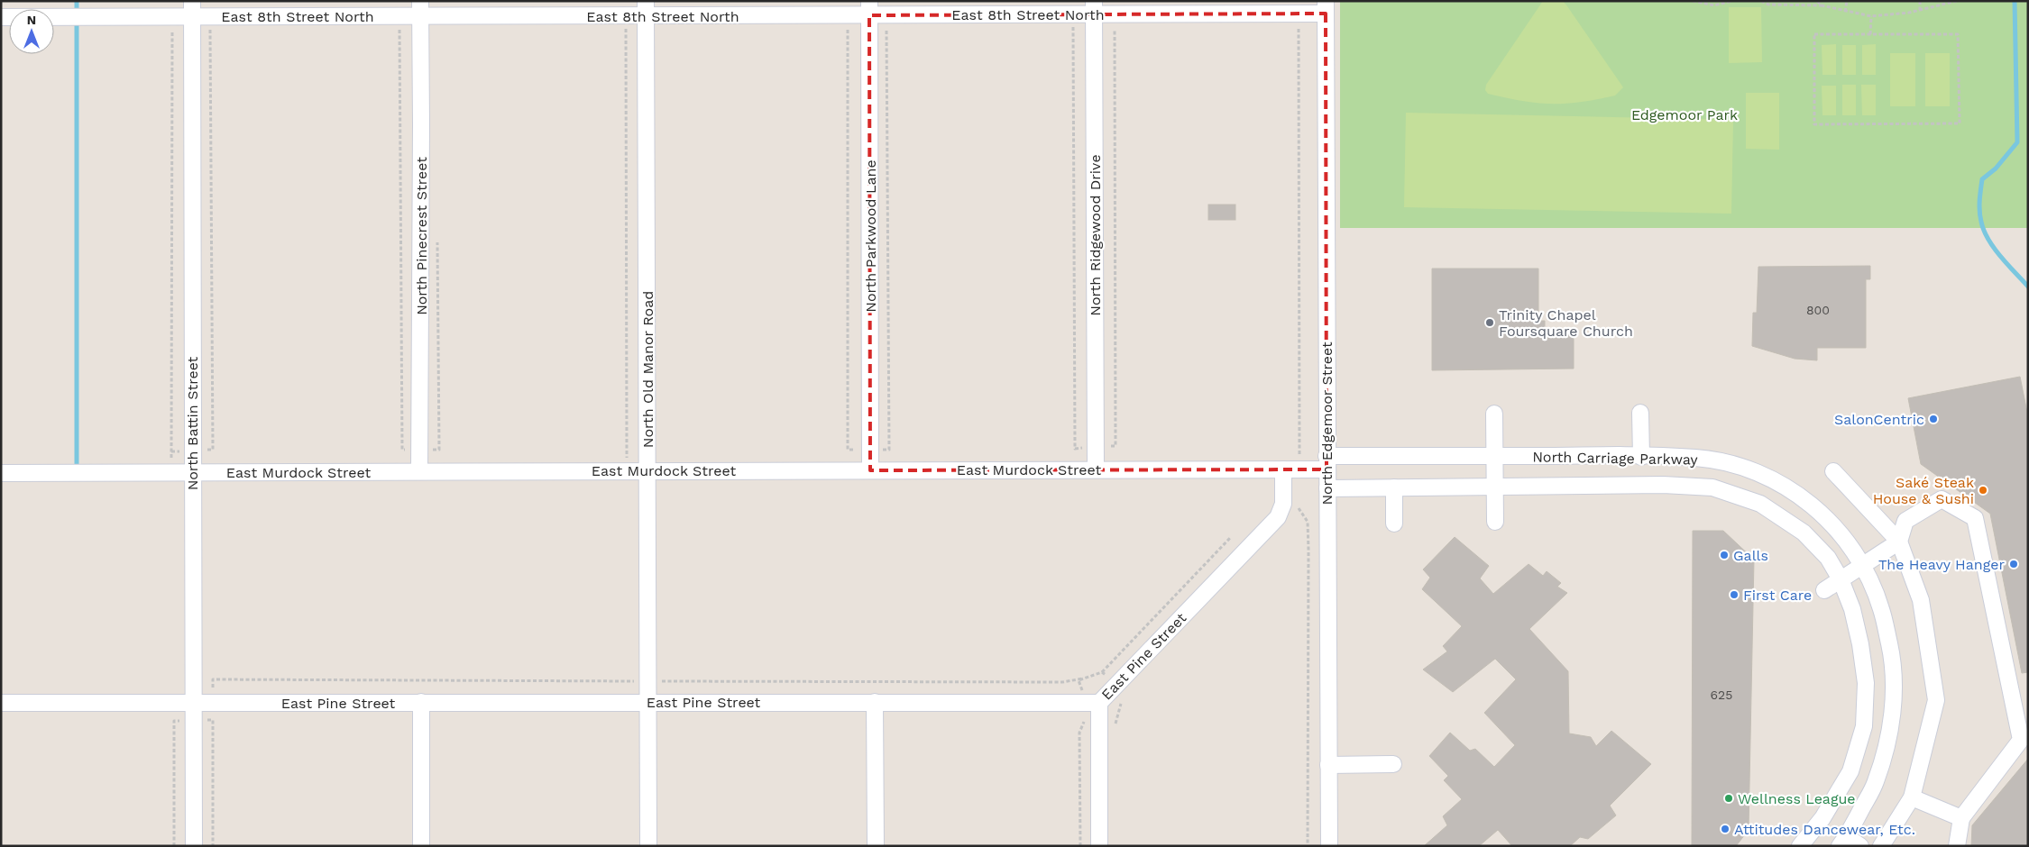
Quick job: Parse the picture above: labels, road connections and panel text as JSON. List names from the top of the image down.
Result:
{
  "streets": {
    "street": [
      "East 8th Street North",
      "North Ridgewood Drive",
      "North Pinecrest Street",
      "North Parkwood Lane",
      "North Old Manor Road",
      "North Battin Street",
      "North Edgemoor Street",
      "North Carriage Parkway",
      "East Murdock Street",
      "East Pine Street"
    ]
  },
  "crossings": [
    ["East 8th Street North", "North Ridgewood Drive"],
    ["East 8th Street North", "North Pinecrest Street"],
    ["East 8th Street North", "North Parkwood Lane"],
    ["East 8th Street North", "North Old Manor Road"],
    ["East 8th Street North", "North Battin Street"],
    ["East 8th Street North", "North Edgemoor Street"],
    ["North Ridgewood Drive", "East Murdock Street"],
    ["North Pinecrest Street", "East Murdock Street"],
    ["North Parkwood Lane", "East Murdock Street"],
    ["North Old Manor Road", "East Murdock Street"],
    ["North Old Manor Road", "East Pine Street"],
    ["North Battin Street", "East Murdock Street"],
    ["North Battin Street", "East Pine Street"],
    ["North Edgemoor Street", "North Carriage Parkway"],
    ["North Edgemoor Street", "East Murdock Street"],
    ["North Carriage Parkway", "East Murdock Street"],
    ["East Murdock Street", "East Pine Street"]
  ],
  "parks": ["Edgemoor Park"],
  "places": [
    "Trinity Chapel Foursquare Church",
    "SalonCentric",
    "Saké Steak House & Sushi",
    "Galls",
    "The Heavy Hanger",
    "First Care",
    "Wellness League",
    "Attitudes Dancewear, Etc."
  ],
  "house_numbers": ["800", "625"],
  "north": "top"
}
